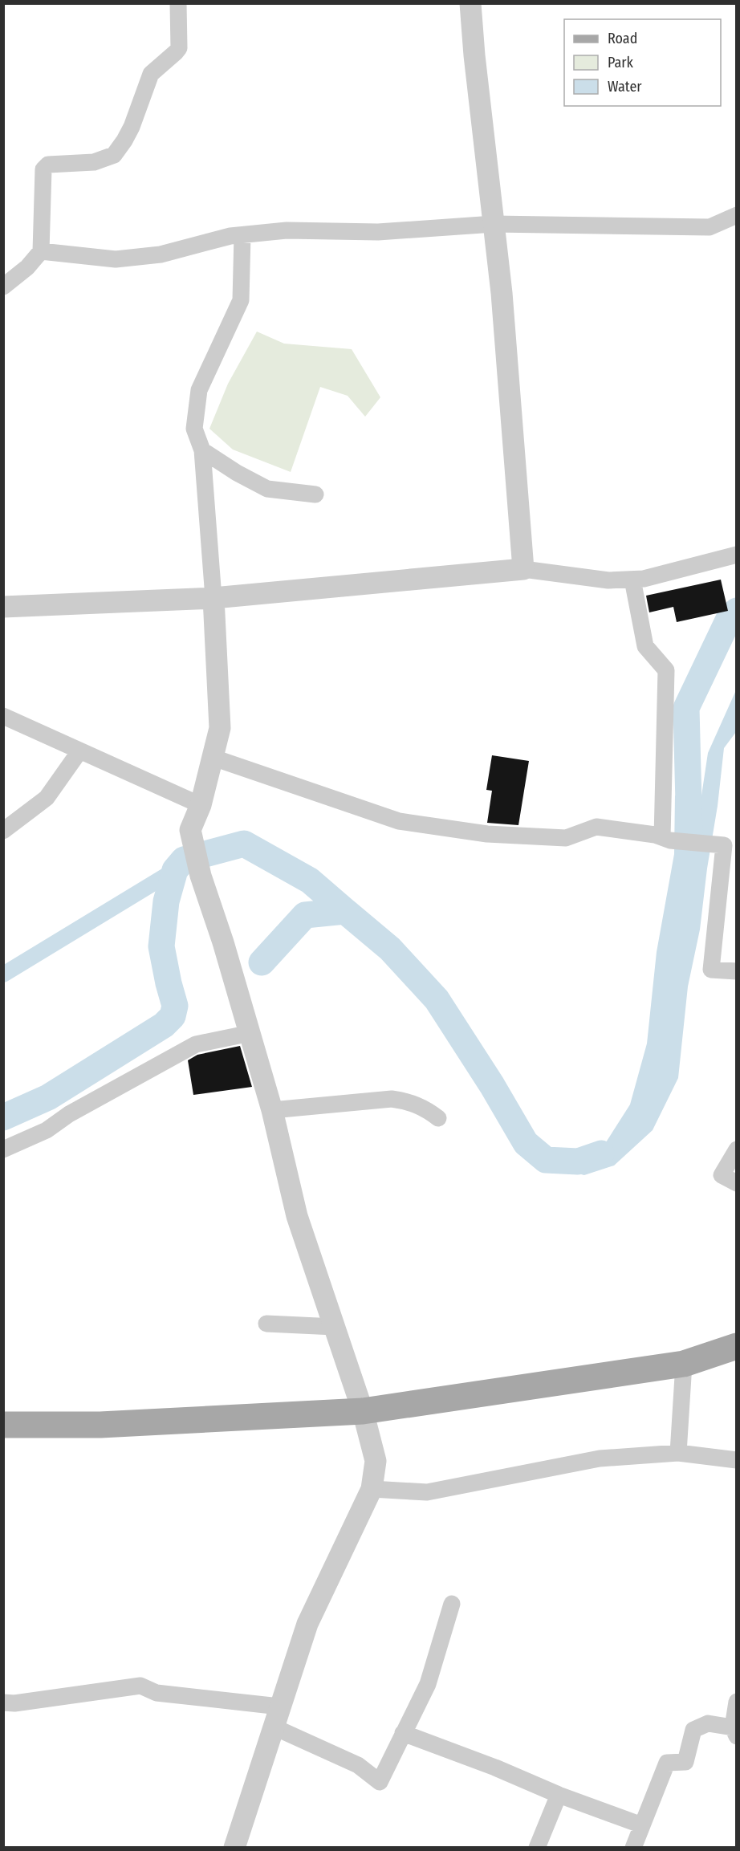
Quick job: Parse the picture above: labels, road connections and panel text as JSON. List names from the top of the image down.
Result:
{
  "legend": ["Road", "Park", "Water"]
}
